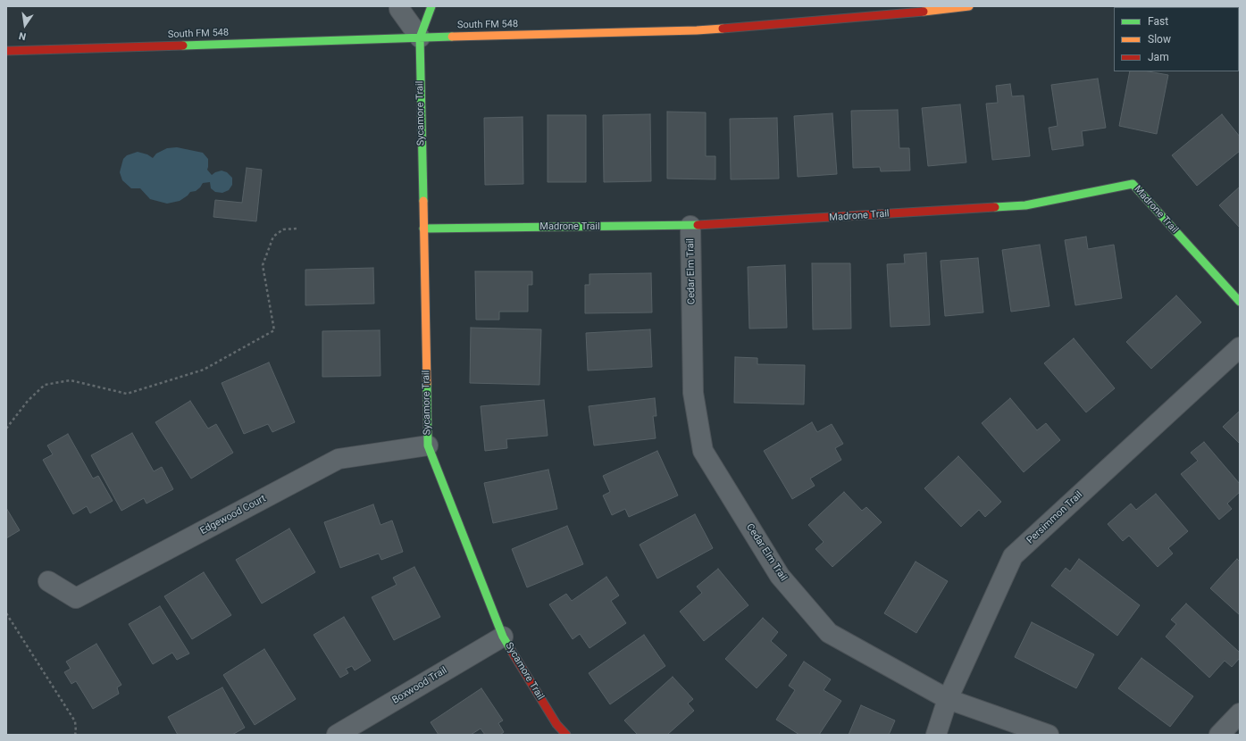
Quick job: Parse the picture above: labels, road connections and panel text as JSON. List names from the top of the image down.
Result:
{
  "streets": {
    "street": [
      "South FM 548",
      "Sycamore Trail",
      "Madrone Trail",
      "Cedar Elm Trail",
      "Edgewood Court",
      "Persimmon Trail",
      "Boxwood Trail"
    ]
  },
  "crossings": [
    ["South FM 548", "Sycamore Trail"],
    ["Sycamore Trail", "Madrone Trail"],
    ["Sycamore Trail", "Edgewood Court"],
    ["Sycamore Trail", "Boxwood Trail"],
    ["Madrone Trail", "Cedar Elm Trail"],
    ["Cedar Elm Trail", "Persimmon Trail"]
  ],
  "legend": ["Fast", "Slow", "Jam"],
  "north": "bottom"
}
